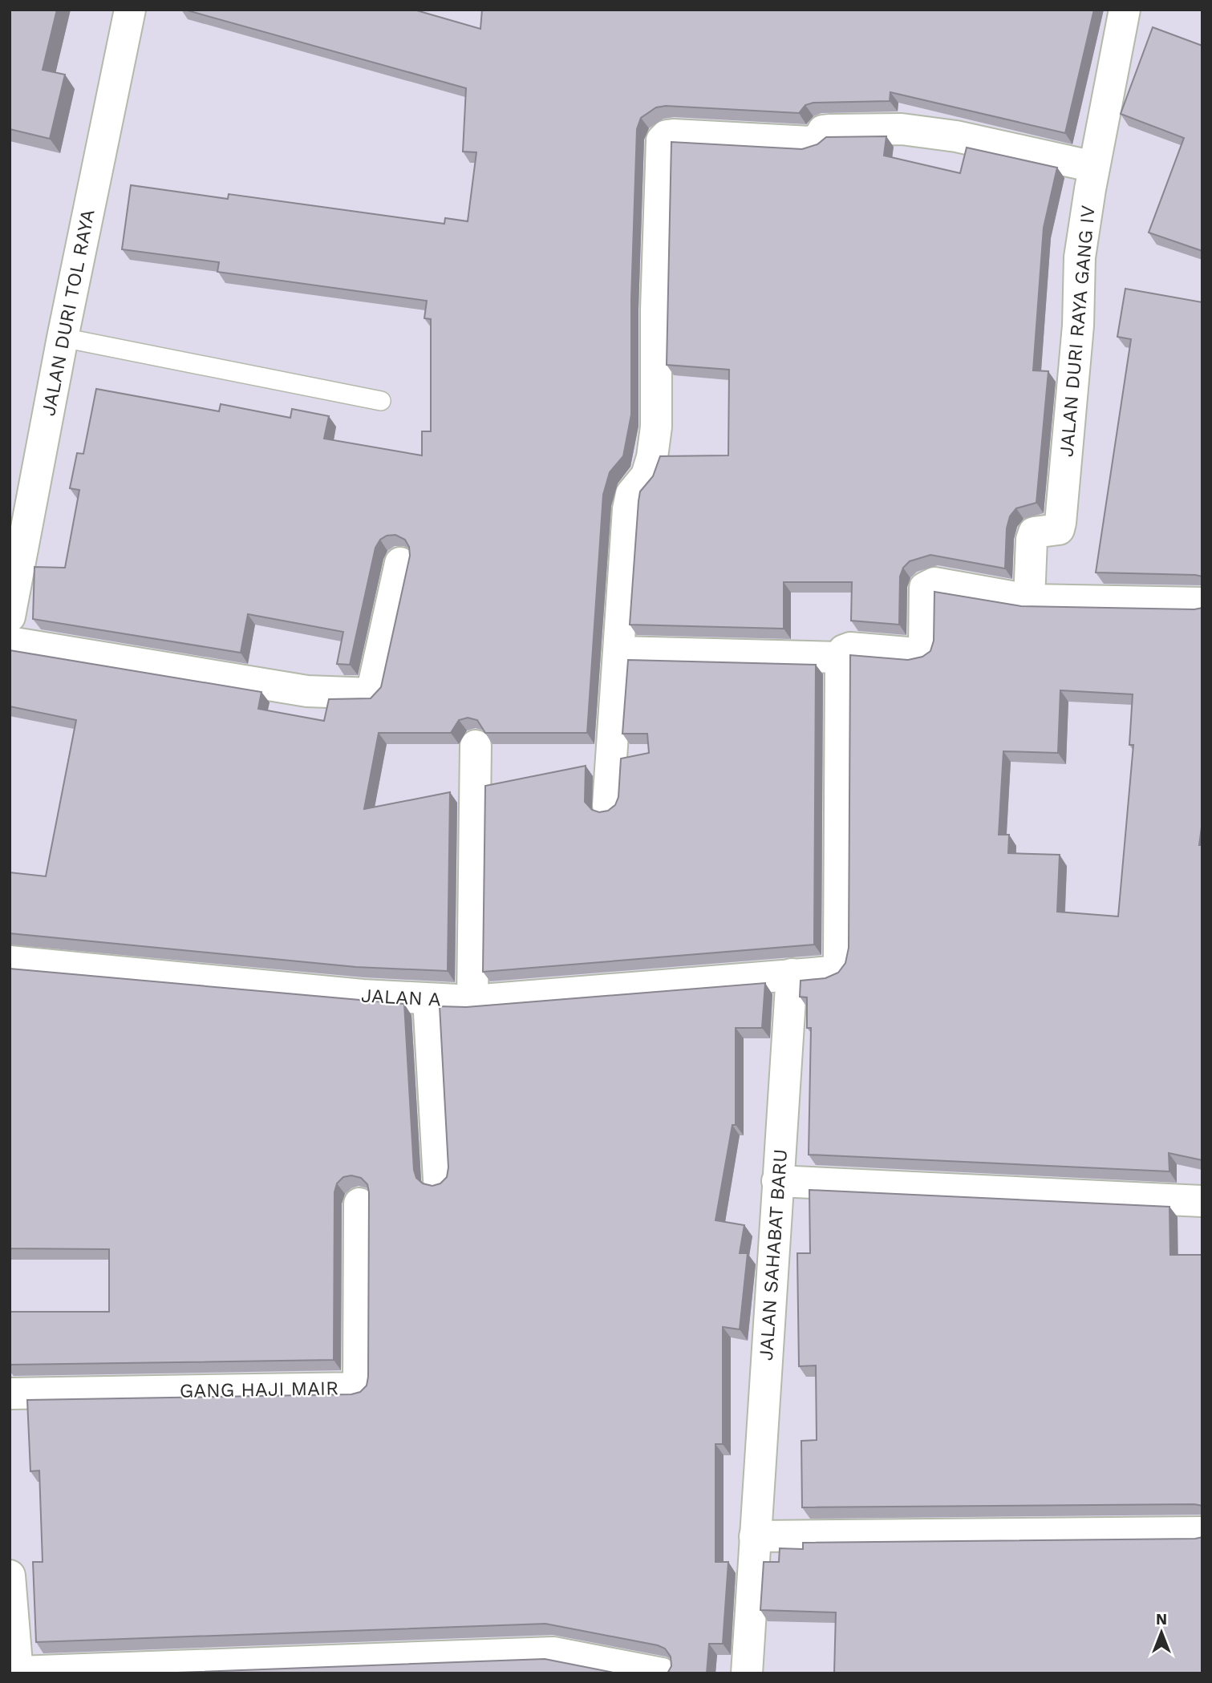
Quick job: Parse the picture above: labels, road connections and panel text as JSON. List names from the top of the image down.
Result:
{
  "streets": {
    "street": [
      "JALAN DURI TOL RAYA",
      "JALAN DURI RAYA GANG IV",
      "JALAN A",
      "JALAN SAHABAT BARU",
      "GANG HAJI MAIR"
    ]
  },
  "crossings": [
    ["JALAN A", "JALAN SAHABAT BARU"]
  ],
  "north": "top"
}
